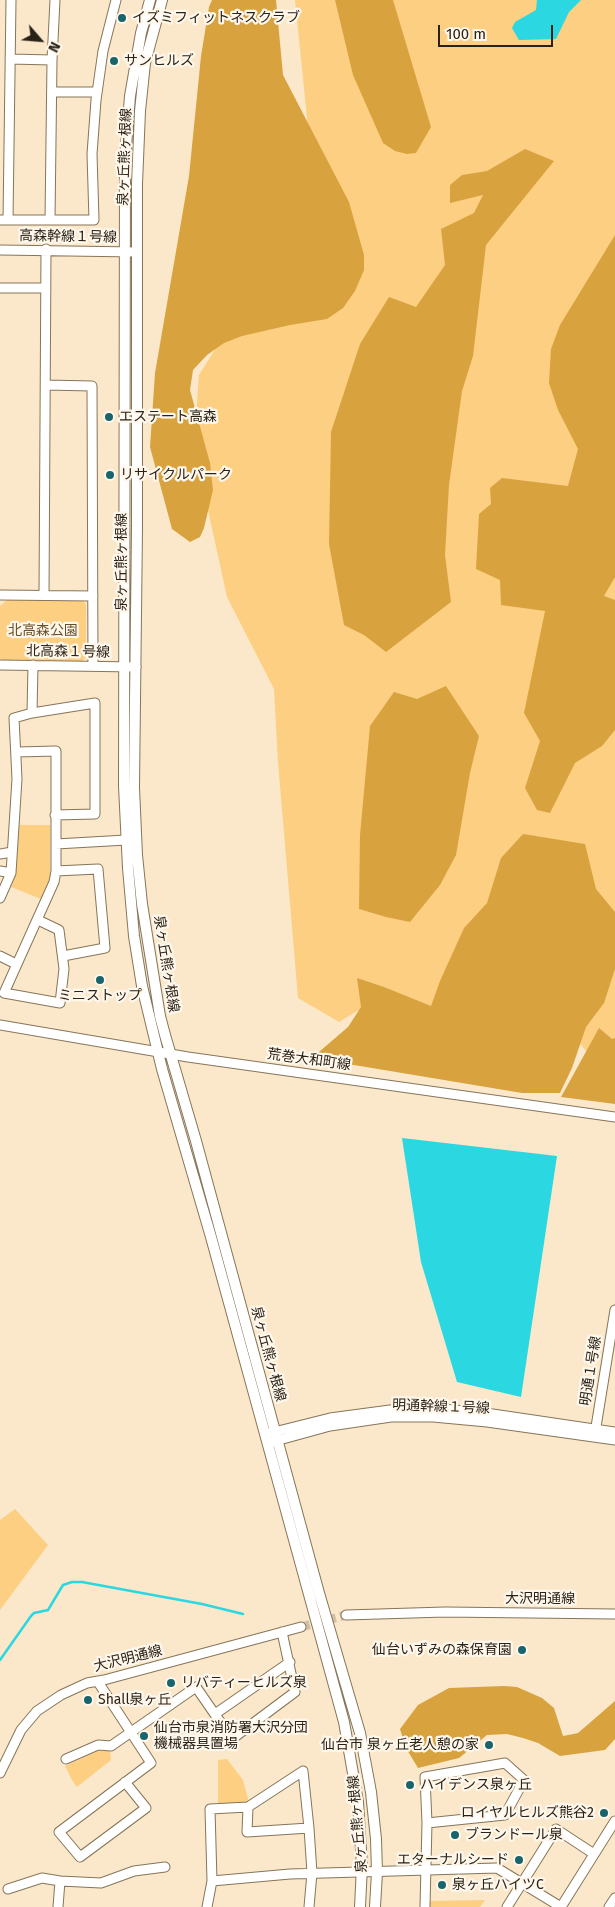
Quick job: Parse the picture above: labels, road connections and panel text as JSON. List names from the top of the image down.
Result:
{
  "streets": {
    "main road": ["泉ヶ丘熊ヶ根線"],
    "street": [
      "高森幹線１号線",
      "北高森１号線",
      "荒巻大和町線",
      "明通１号線",
      "大沢明通線"
    ]
  },
  "crossings": [
    ["泉ヶ丘熊ヶ根線", "高森幹線１号線"],
    ["泉ヶ丘熊ヶ根線", "北高森１号線"],
    ["泉ヶ丘熊ヶ根線", "荒巻大和町線"]
  ],
  "parks": ["北高森公園"],
  "places": [
    "イズミフィットネスクラブ",
    "サンヒルズ",
    "エステート高森",
    "リサイクルパーク",
    "ミニストップ",
    "仙台いずみの森保育園",
    "リバティーヒルズ泉",
    "Shall泉ヶ丘",
    "仙台市泉消防署大沢分団 機械器具置場",
    "仙台市 泉ヶ丘老人憩の家",
    "ハイデンス泉ヶ丘",
    "ロイヤルヒルズ熊谷2",
    "ブランドール泉",
    "エターナルシード",
    "泉ヶ丘ハイツC"
  ],
  "scale_bar": "100 m",
  "north": "bottom right"
}
